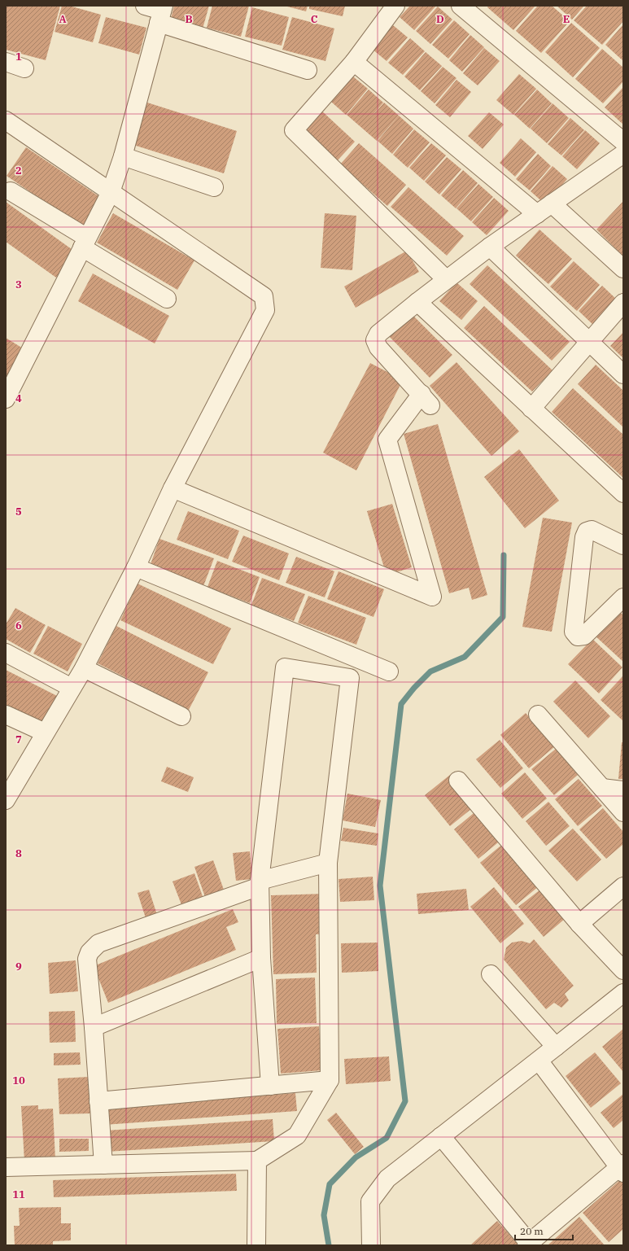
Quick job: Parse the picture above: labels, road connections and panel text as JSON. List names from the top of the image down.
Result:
{
  "scale_bar": "20 m",
  "grid": {
    "columns": [
      "A",
      "B",
      "C",
      "D",
      "E"
    ],
    "rows": [
      "1",
      "2",
      "3",
      "4",
      "5",
      "6",
      "7",
      "8",
      "9",
      "10",
      "11"
    ]
  }
}
